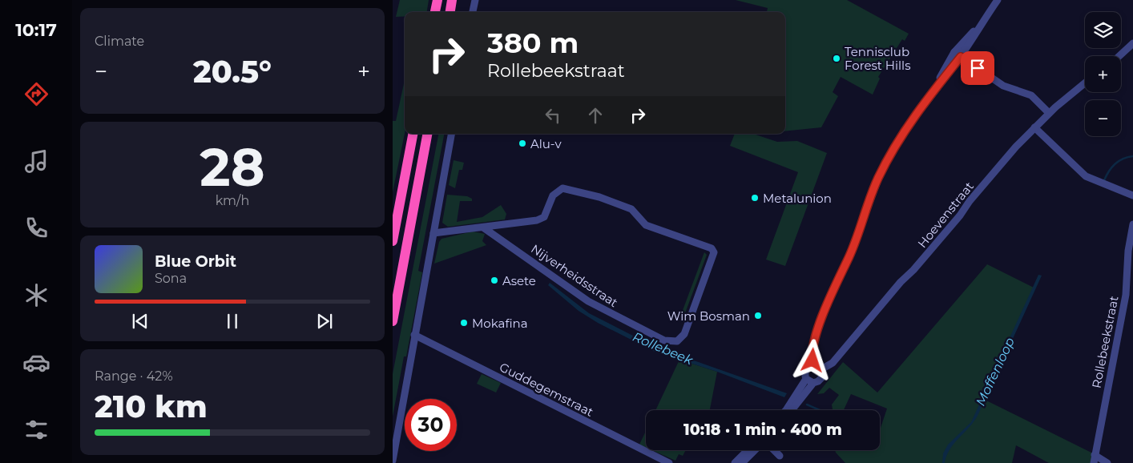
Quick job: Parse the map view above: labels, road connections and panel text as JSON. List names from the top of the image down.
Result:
{
  "streets": {
    "street": [
      "Hoevenstraat",
      "Nijverheidsstraat",
      "Rollebeekstraat",
      "Guddegemstraat"
    ]
  },
  "water": ["Rollebeek", "Moffenloop"],
  "places": [
    "Tennisclub Forest Hills",
    "Alu-v",
    "Metalunion",
    "Asete",
    "Wim Bosman",
    "Mokafina"
  ],
  "page": {
    "tabs": "10:17",
    "tile": [
      "Climate",
      ["28", "km/h"],
      ["Range · 42%", "210 km"]
    ],
    "map_buttons": ["+", "−"],
    "turn": ["380 m", "Rollebeekstraat"],
    "heat": ["−", "20.5°", "+"],
    "song": ["Blue Orbit", "Sona"],
    "limit": "30",
    "trip": "10:18 · 1 min · 400 m"
  }
}
